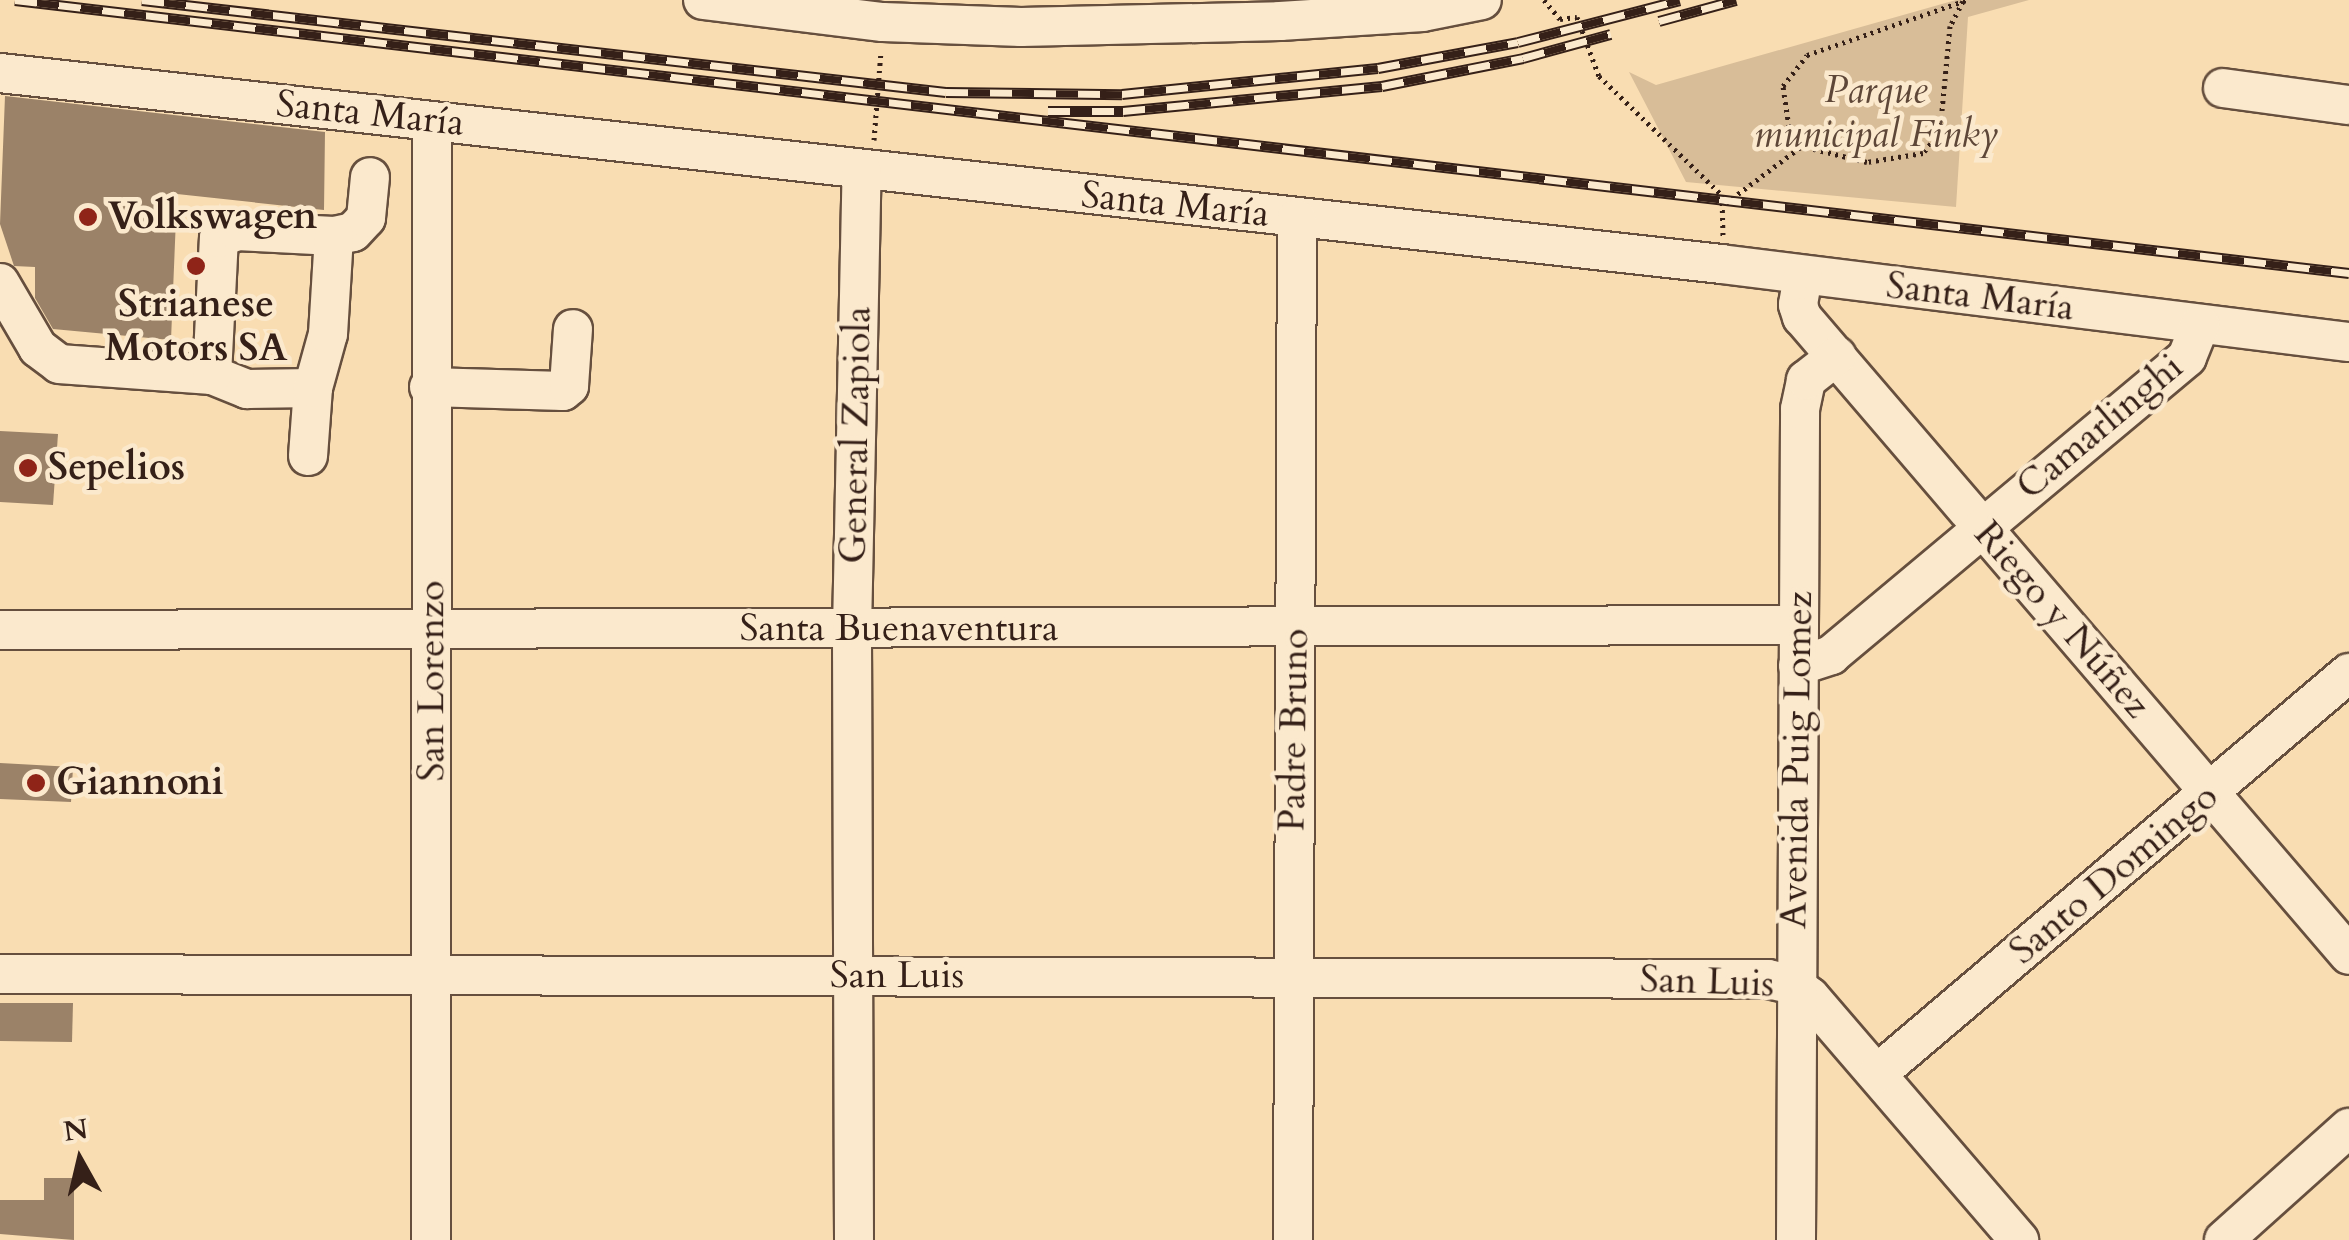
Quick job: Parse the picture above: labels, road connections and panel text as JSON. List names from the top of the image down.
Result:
{
  "streets": {
    "street": [
      "Santa María",
      "Camarlinghi",
      "General Zapiola",
      "Riego y Núñez",
      "Santa Buenaventura",
      "San Lorenzo",
      "Padre Bruno",
      "Avenida Puig Lomez",
      "Santo Domingo",
      "San Luis"
    ]
  },
  "crossings": [
    ["Santa María", "Camarlinghi"],
    ["Santa María", "General Zapiola"],
    ["Santa María", "Riego y Núñez"],
    ["Santa María", "San Lorenzo"],
    ["Santa María", "Padre Bruno"],
    ["Camarlinghi", "Riego y Núñez"],
    ["Camarlinghi", "Avenida Puig Lomez"],
    ["General Zapiola", "Santa Buenaventura"],
    ["General Zapiola", "San Luis"],
    ["Riego y Núñez", "Avenida Puig Lomez"],
    ["Riego y Núñez", "Santo Domingo"],
    ["Santa Buenaventura", "San Lorenzo"],
    ["Santa Buenaventura", "Padre Bruno"],
    ["Santa Buenaventura", "Avenida Puig Lomez"],
    ["San Lorenzo", "San Luis"],
    ["Padre Bruno", "San Luis"],
    ["Avenida Puig Lomez", "San Luis"]
  ],
  "parks": ["Parque municipal Finky"],
  "places": [
    "Volkswagen",
    "Strianese Motors SA",
    "Sepelios",
    "Giannoni"
  ],
  "north": "top"
}
